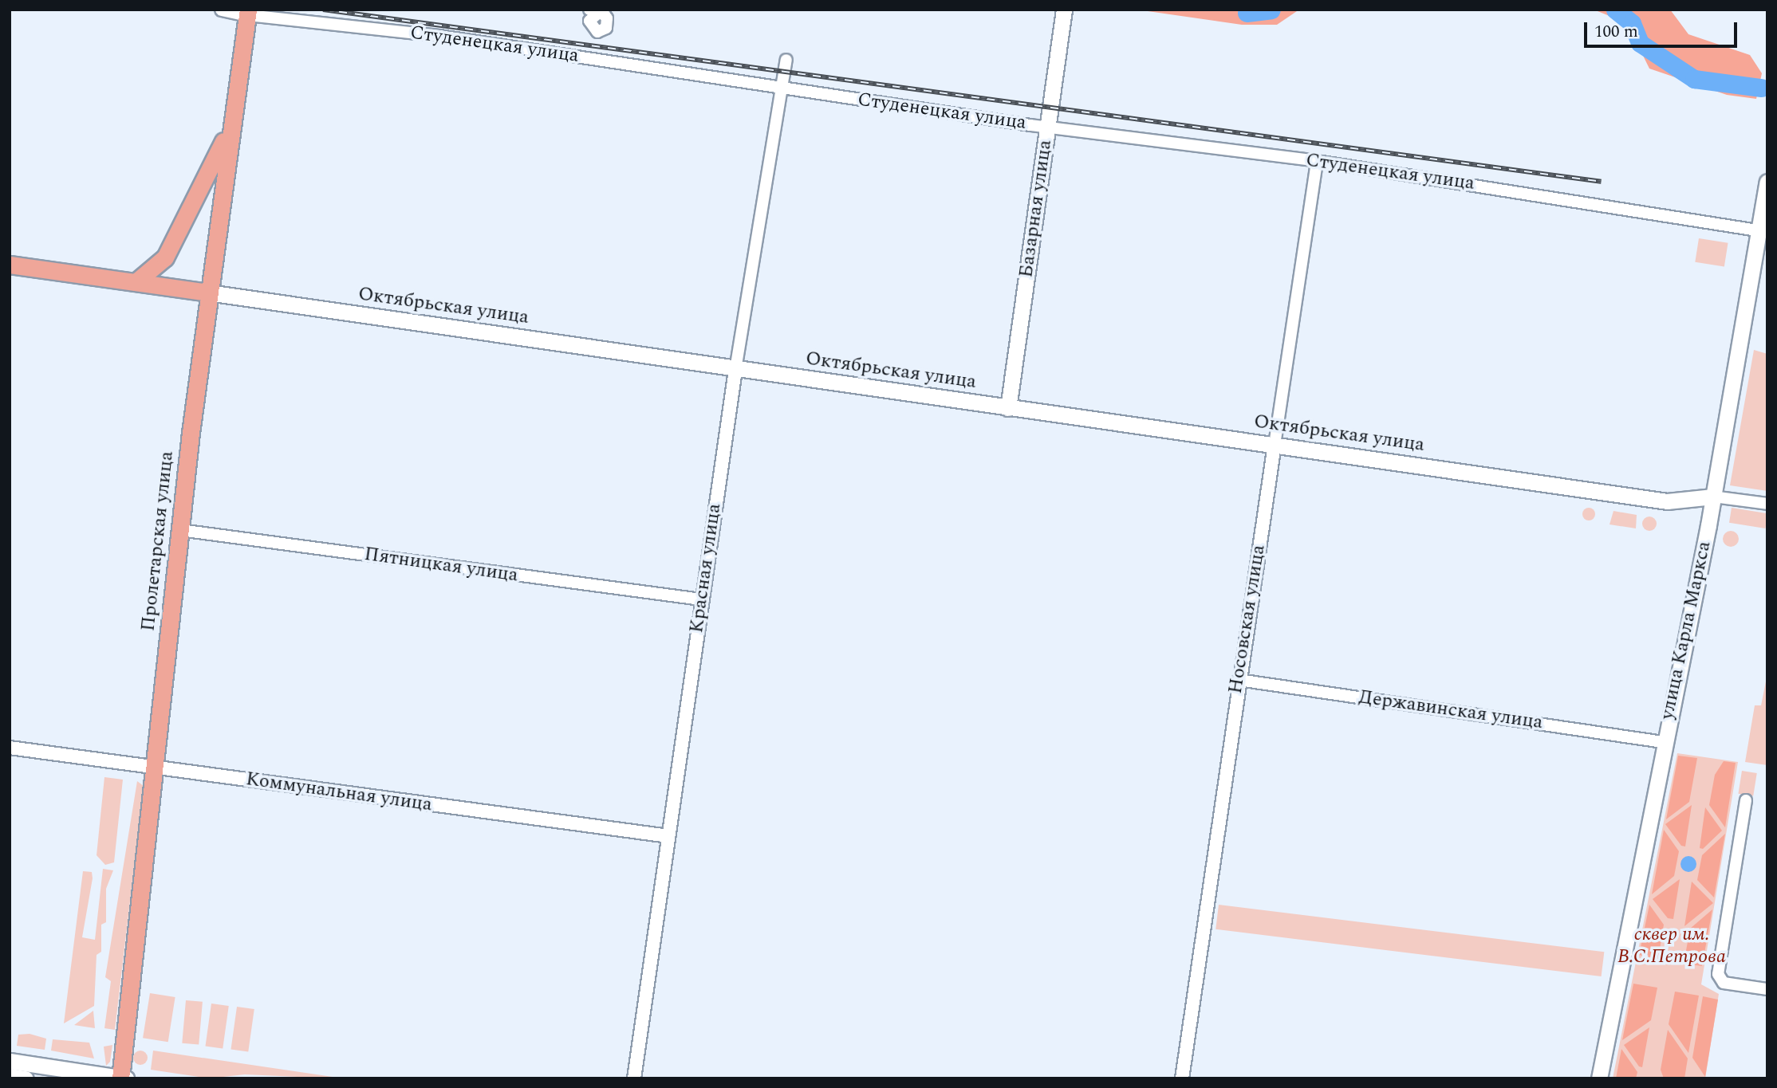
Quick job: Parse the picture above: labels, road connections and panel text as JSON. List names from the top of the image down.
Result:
{
  "streets": {
    "main road": [
      "Базарная улица",
      "Октябрьская улица",
      "Пролетарская улица",
      "улица Карла Маркса"
    ],
    "street": [
      "Студенецкая улица",
      "Пятницкая улица",
      "Красная улица",
      "Носовская улица",
      "Державинская улица",
      "Коммунальная улица"
    ]
  },
  "crossings": [
    ["Студенецкая улица", "Базарная улица"],
    ["Студенецкая улица", "Пролетарская улица"],
    ["Студенецкая улица", "Красная улица"],
    ["Студенецкая улица", "Носовская улица"],
    ["Студенецкая улица", "улица Карла Маркса"],
    ["Базарная улица", "Октябрьская улица"],
    ["Октябрьская улица", "Пролетарская улица"],
    ["Октябрьская улица", "Красная улица"],
    ["Октябрьская улица", "Носовская улица"],
    ["Октябрьская улица", "улица Карла Маркса"],
    ["Пролетарская улица", "Пятницкая улица"],
    ["Пролетарская улица", "Коммунальная улица"],
    ["Пятницкая улица", "Красная улица"],
    ["Красная улица", "Коммунальная улица"],
    ["Носовская улица", "Державинская улица"],
    ["улица Карла Маркса", "Державинская улица"]
  ],
  "parks": ["сквер им. В.С.Петрова"],
  "scale_bar": "100 m"
}
